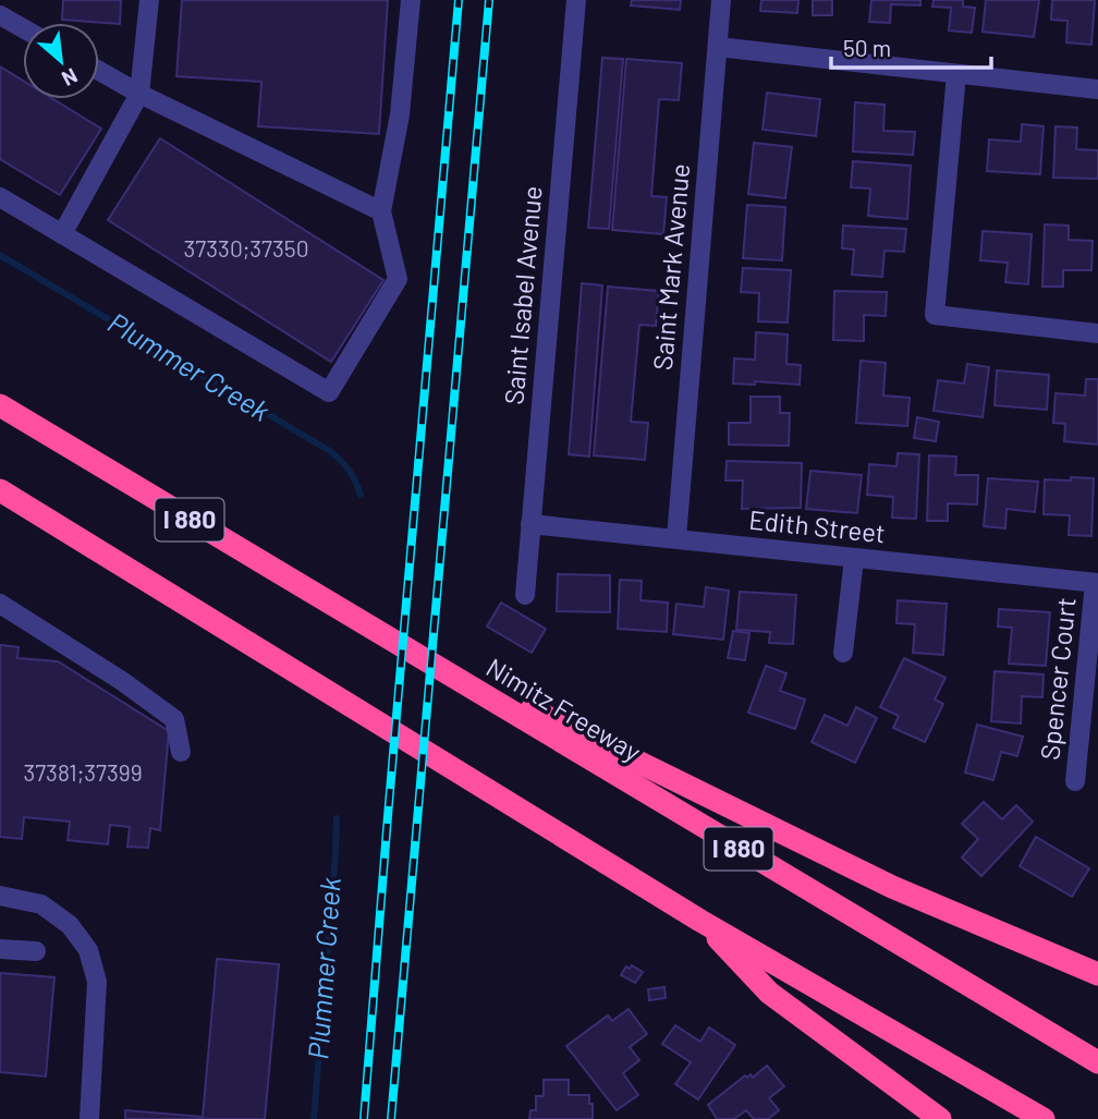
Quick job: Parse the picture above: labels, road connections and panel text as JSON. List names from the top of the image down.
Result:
{
  "streets": {
    "highway": ["I 880", "Nimitz Freeway"],
    "street": [
      "Saint Mark Avenue",
      "Saint Isabel Avenue",
      "Edith Street",
      "Spencer Court"
    ]
  },
  "crossings": [
    ["Saint Mark Avenue", "Edith Street"],
    ["Saint Isabel Avenue", "Edith Street"],
    ["Edith Street", "Spencer Court"]
  ],
  "water": ["Plummer Creek"],
  "house_numbers": ["37330;37350", "37381;37399"],
  "scale_bar": "50 m",
  "north": "bottom right"
}
